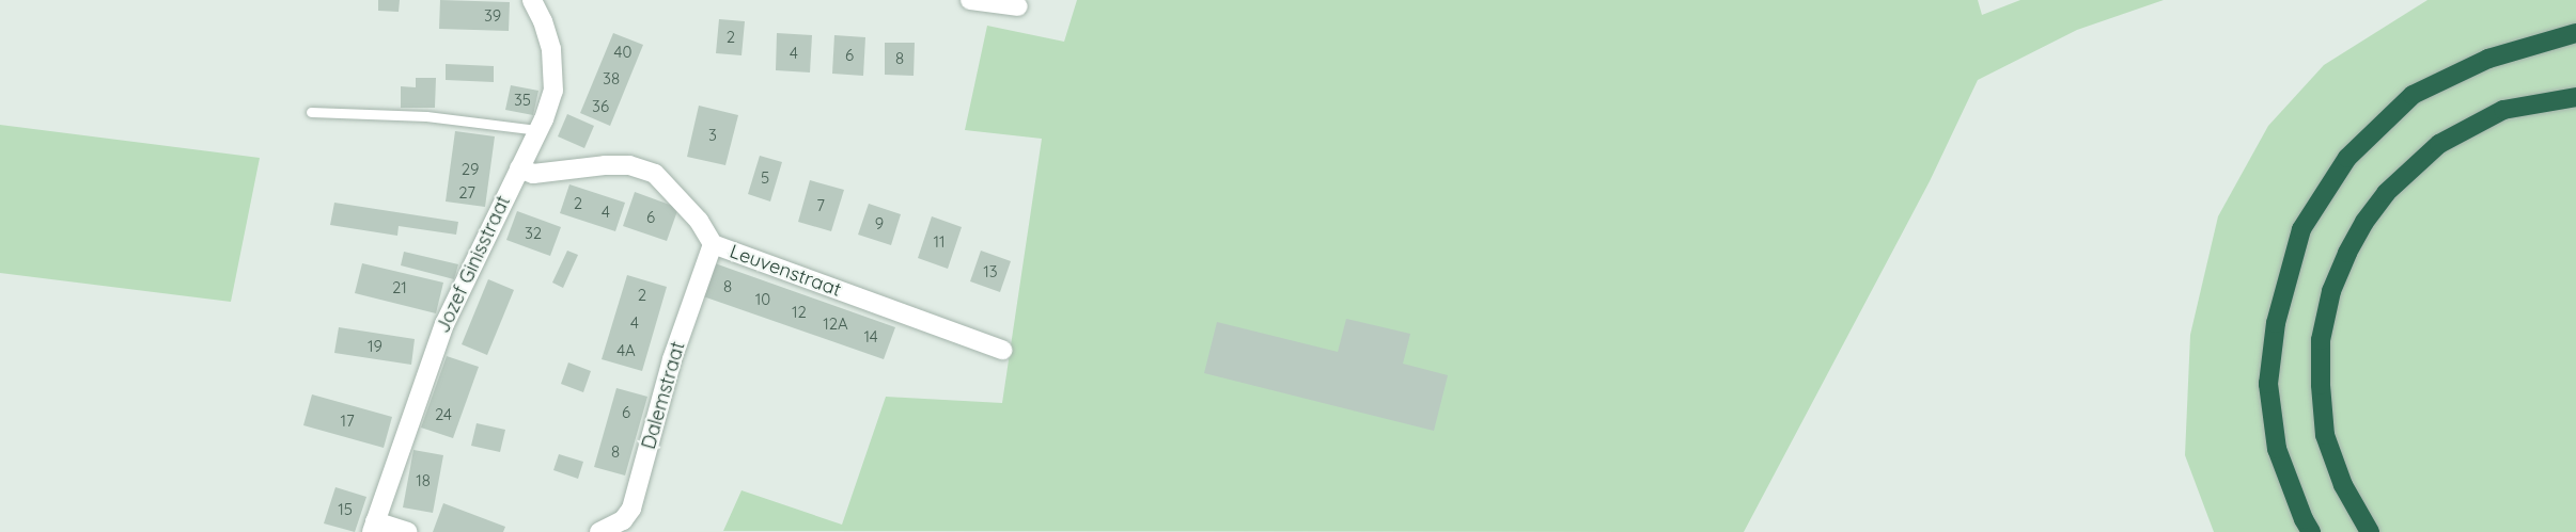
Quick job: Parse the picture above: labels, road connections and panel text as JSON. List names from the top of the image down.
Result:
{
  "streets": {
    "street": ["Jozef Ginisstraat", "Leuvenstraat", "Dalemstraat"]
  },
  "crossings": [
    ["Jozef Ginisstraat", "Leuvenstraat"],
    ["Leuvenstraat", "Dalemstraat"]
  ],
  "house_numbers": [
    "39",
    "2",
    "40",
    "4",
    "6",
    "8",
    "38",
    "35",
    "36",
    "3",
    "29",
    "5",
    "27",
    "2",
    "7",
    "4",
    "6",
    "9",
    "32",
    "11",
    "13",
    "8",
    "21",
    "2",
    "10",
    "12",
    "4",
    "12A",
    "14",
    "19",
    "4A",
    "6",
    "24",
    "17",
    "8",
    "18",
    "15"
  ]
}
